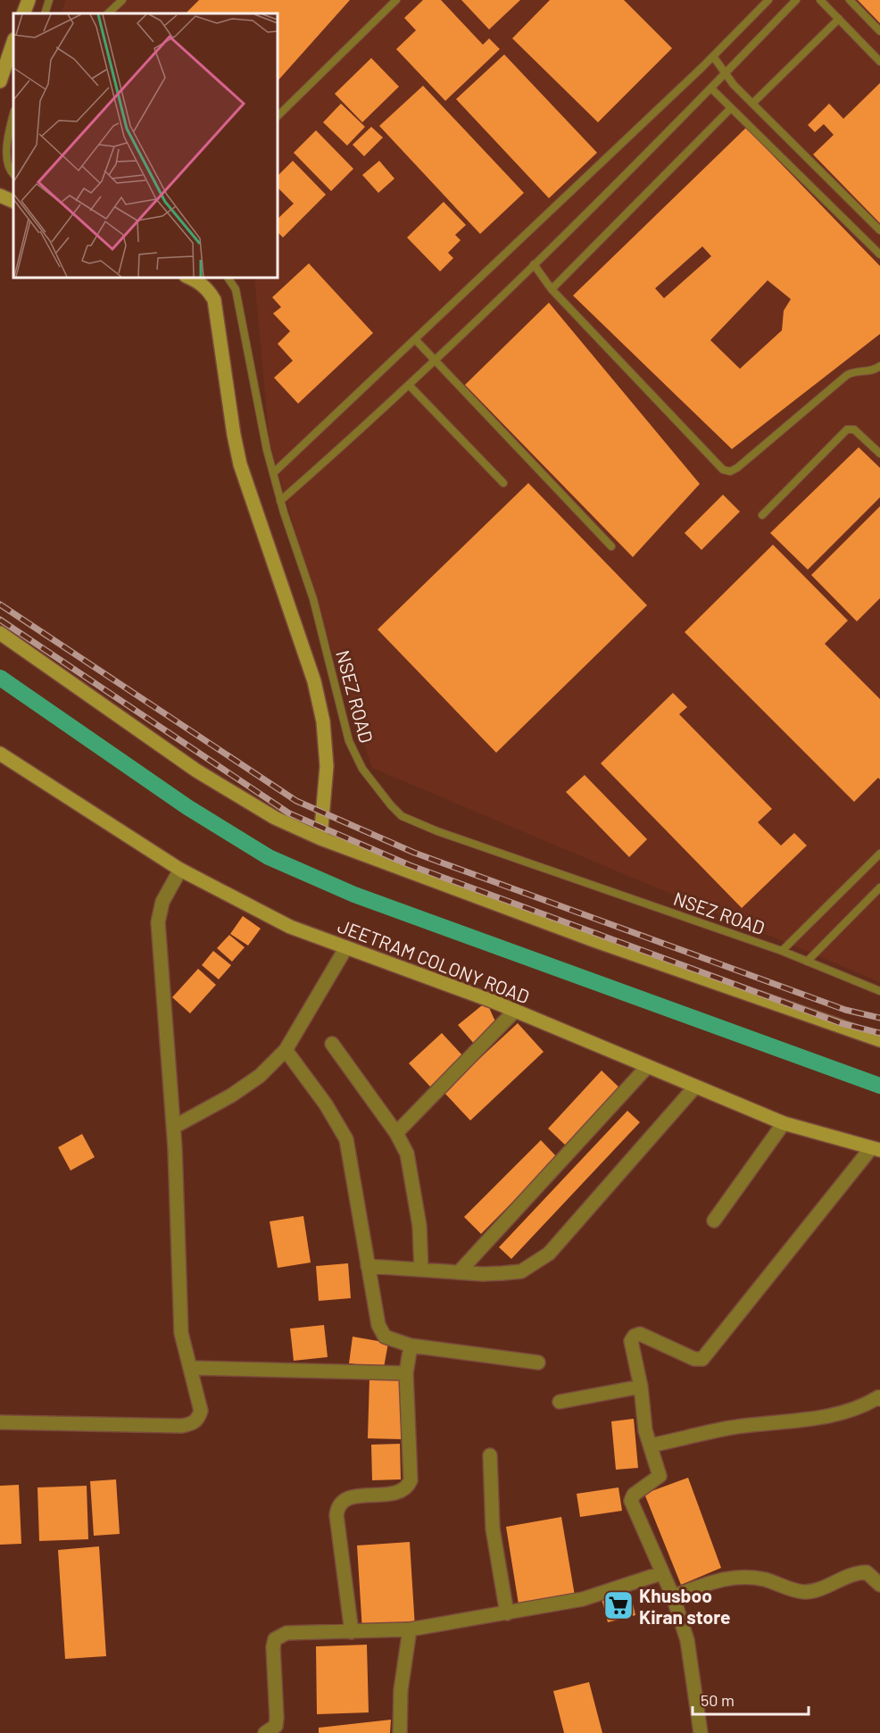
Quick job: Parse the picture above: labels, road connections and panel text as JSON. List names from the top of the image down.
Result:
{
  "streets": {
    "street": ["JEETRAM COLONY ROAD"],
    "lane": ["NSEZ ROAD"]
  },
  "places": {
    "supermarket": ["Khusboo Kiran store"]
  },
  "scale_bar": "50 m"
}
